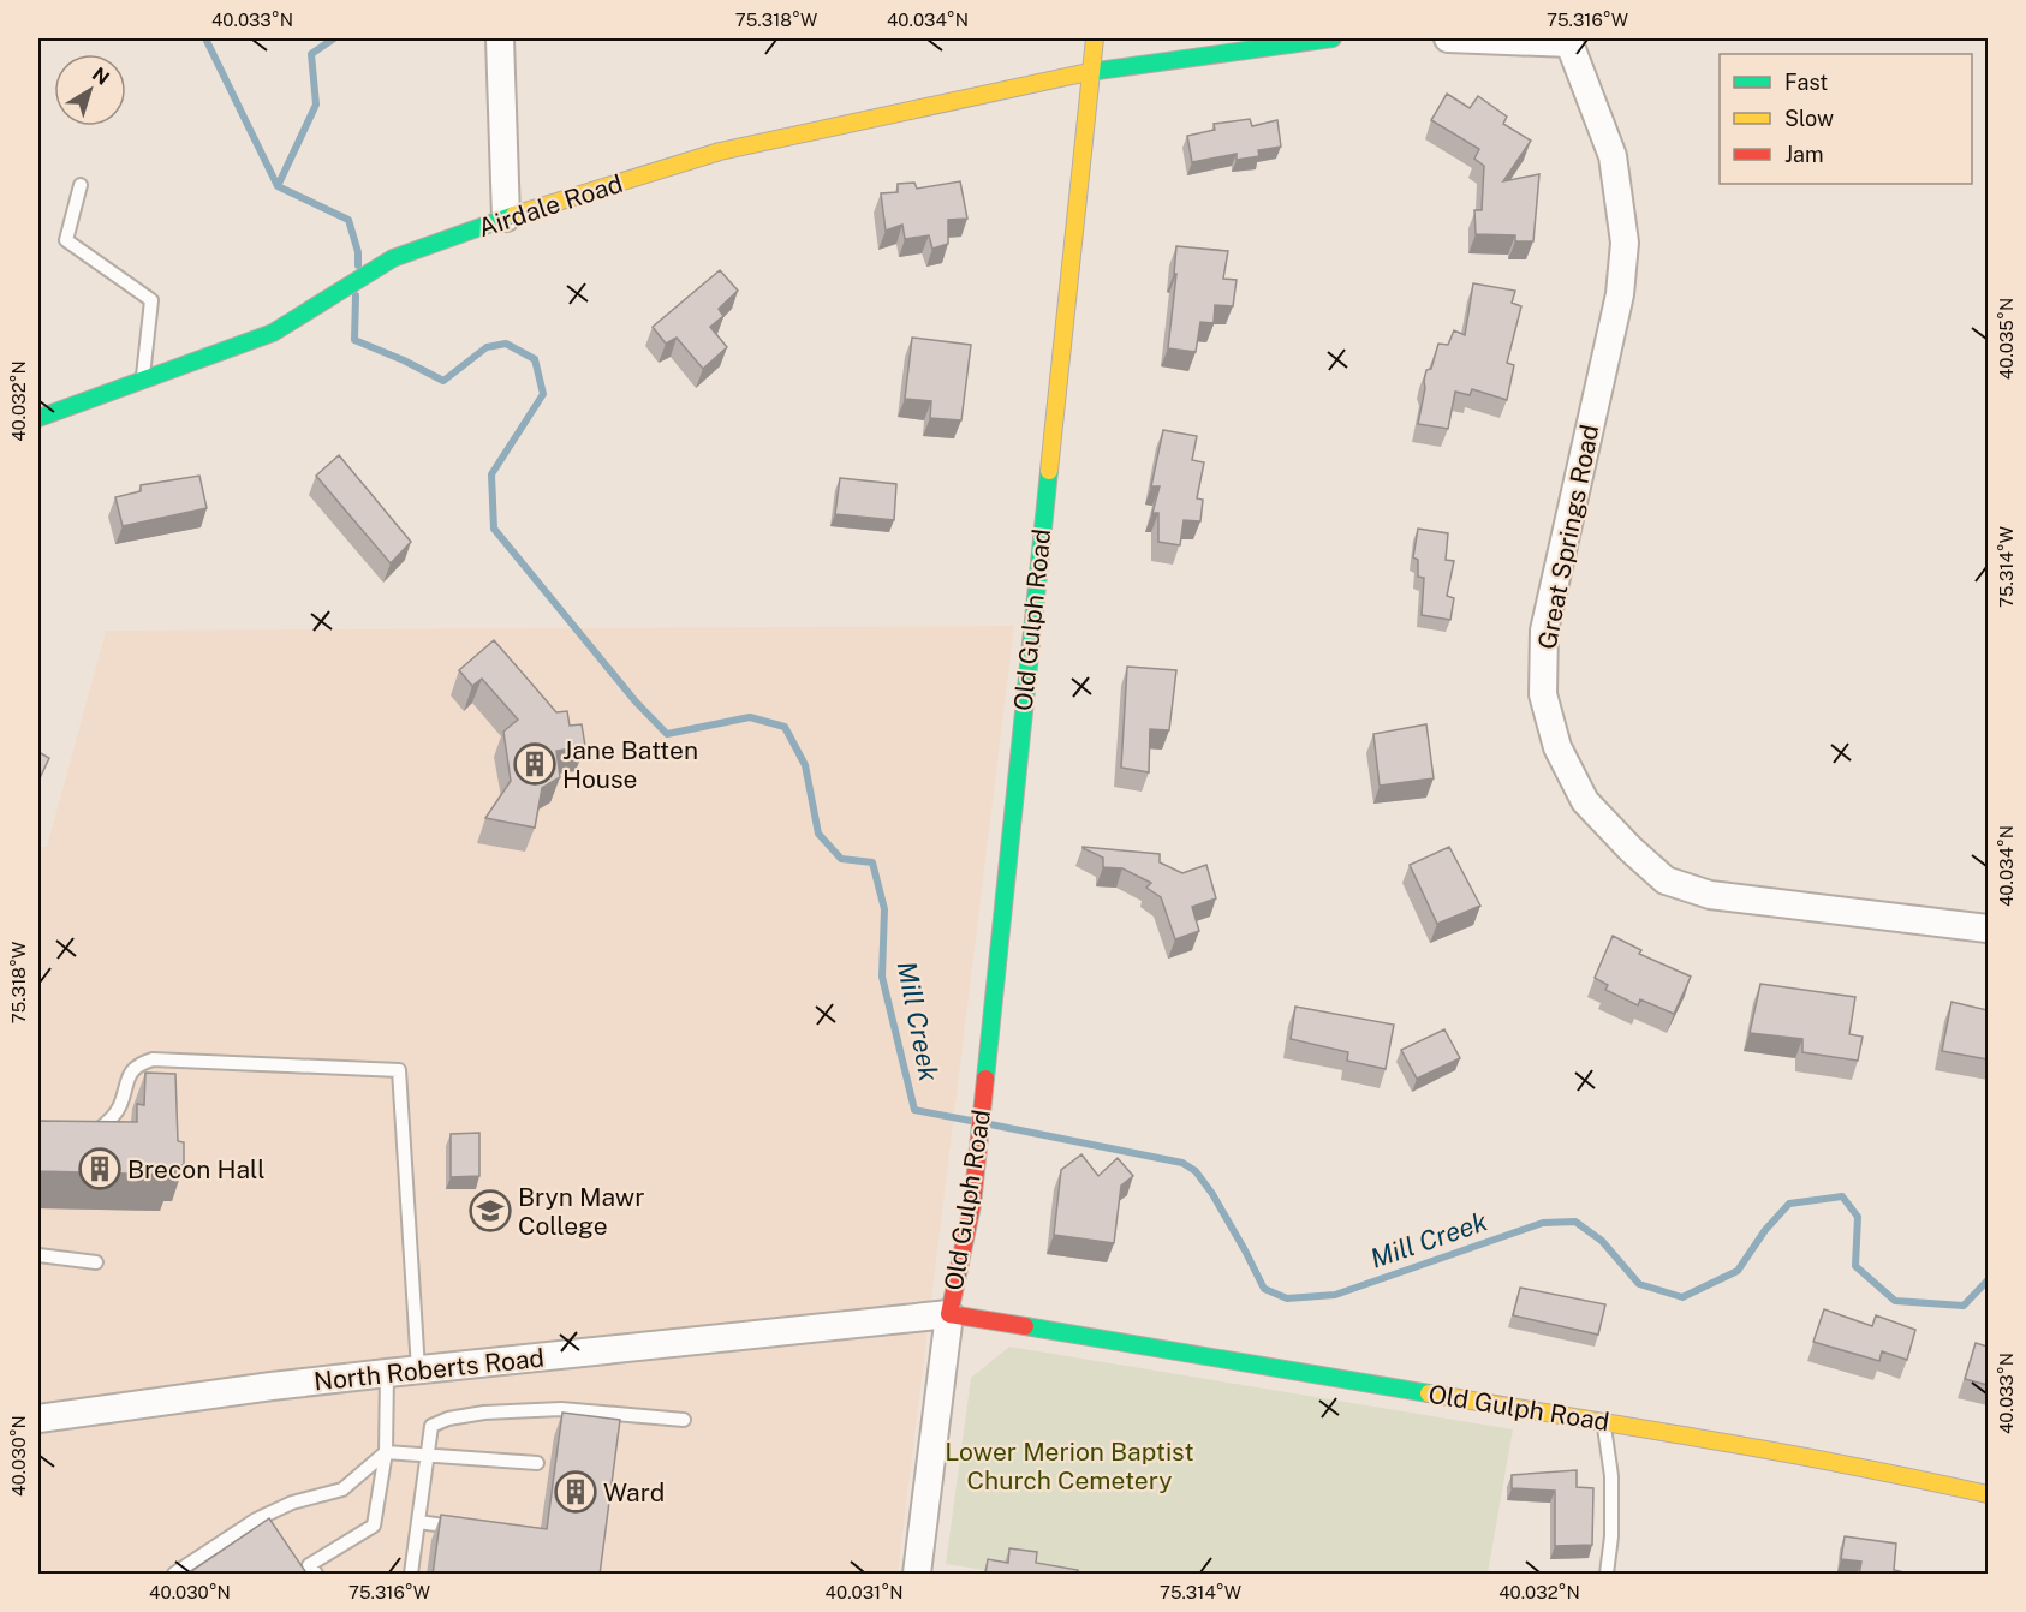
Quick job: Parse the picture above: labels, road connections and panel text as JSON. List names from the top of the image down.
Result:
{
  "streets": {
    "street": [
      "Airdale Road",
      "Great Springs Road",
      "Old Gulph Road",
      "North Roberts Road"
    ]
  },
  "crossings": [
    ["Airdale Road", "Old Gulph Road"],
    ["Old Gulph Road", "North Roberts Road"]
  ],
  "water": ["Mill Creek"],
  "parks": ["Lower Merion Baptist Church Cemetery"],
  "places": {
    "building": ["Jane Batten House", "Brecon Hall", "Ward"],
    "school or university": ["Bryn Mawr College"]
  },
  "legend": ["Fast", "Slow", "Jam"],
  "north": "top right",
  "coordinates": [
    "40.033°N",
    "75.318°W",
    "40.034°N",
    "75.316°W",
    "40.035°N",
    "40.032°N",
    "75.314°W",
    "40.030°N",
    "40.031°N"
  ]
}
